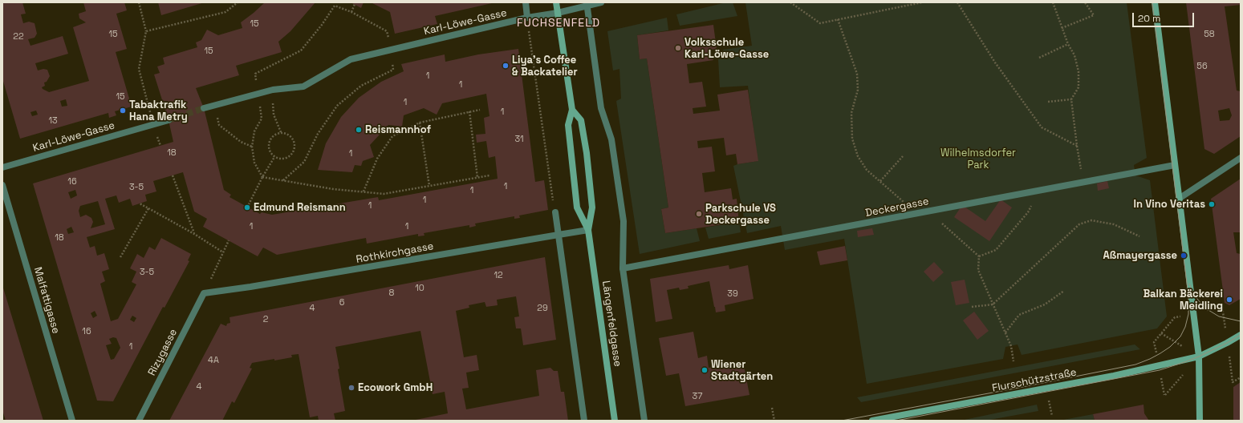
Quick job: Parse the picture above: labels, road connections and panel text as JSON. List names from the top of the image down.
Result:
{
  "streets": {
    "street": [
      "Karl-Löwe-Gasse",
      "Deckergasse",
      "Rothkirchgasse",
      "Malfattigasse",
      "Längenfeldgasse",
      "Rizygasse",
      "Flurschützstraße"
    ]
  },
  "crossings": [
    ["Karl-Löwe-Gasse", "Längenfeldgasse"],
    ["Rothkirchgasse", "Längenfeldgasse"],
    ["Rothkirchgasse", "Rizygasse"]
  ],
  "districts": ["FUCHSENFELD"],
  "parks": ["Wilhelmsdorfer Park"],
  "places": [
    "Volksschule Karl-Löwe-Gasse",
    "Liya's Coffee & Backatelier",
    "Tabaktrafik Hana Metry",
    "Reismannhof",
    "In Vino Veritas",
    "Edmund Reismann",
    "Parkschule VS Deckergasse",
    "Aßmayergasse",
    "Balkan Bäckerei Meidling",
    "Wiener Stadtgärten",
    "Ecowork GmbH"
  ],
  "house_numbers": [
    "15",
    "15",
    "58",
    "22",
    "15",
    "56",
    "1",
    "1",
    "15",
    "1",
    "1",
    "13",
    "31",
    "18",
    "1",
    "16",
    "1",
    "3-5",
    "1",
    "1",
    "1",
    "1",
    "1",
    "18",
    "3-5",
    "12",
    "10",
    "8",
    "39",
    "6",
    "4",
    "29",
    "2",
    "16",
    "1",
    "4A",
    "4",
    "37"
  ],
  "scale_bar": "20 m"
}
